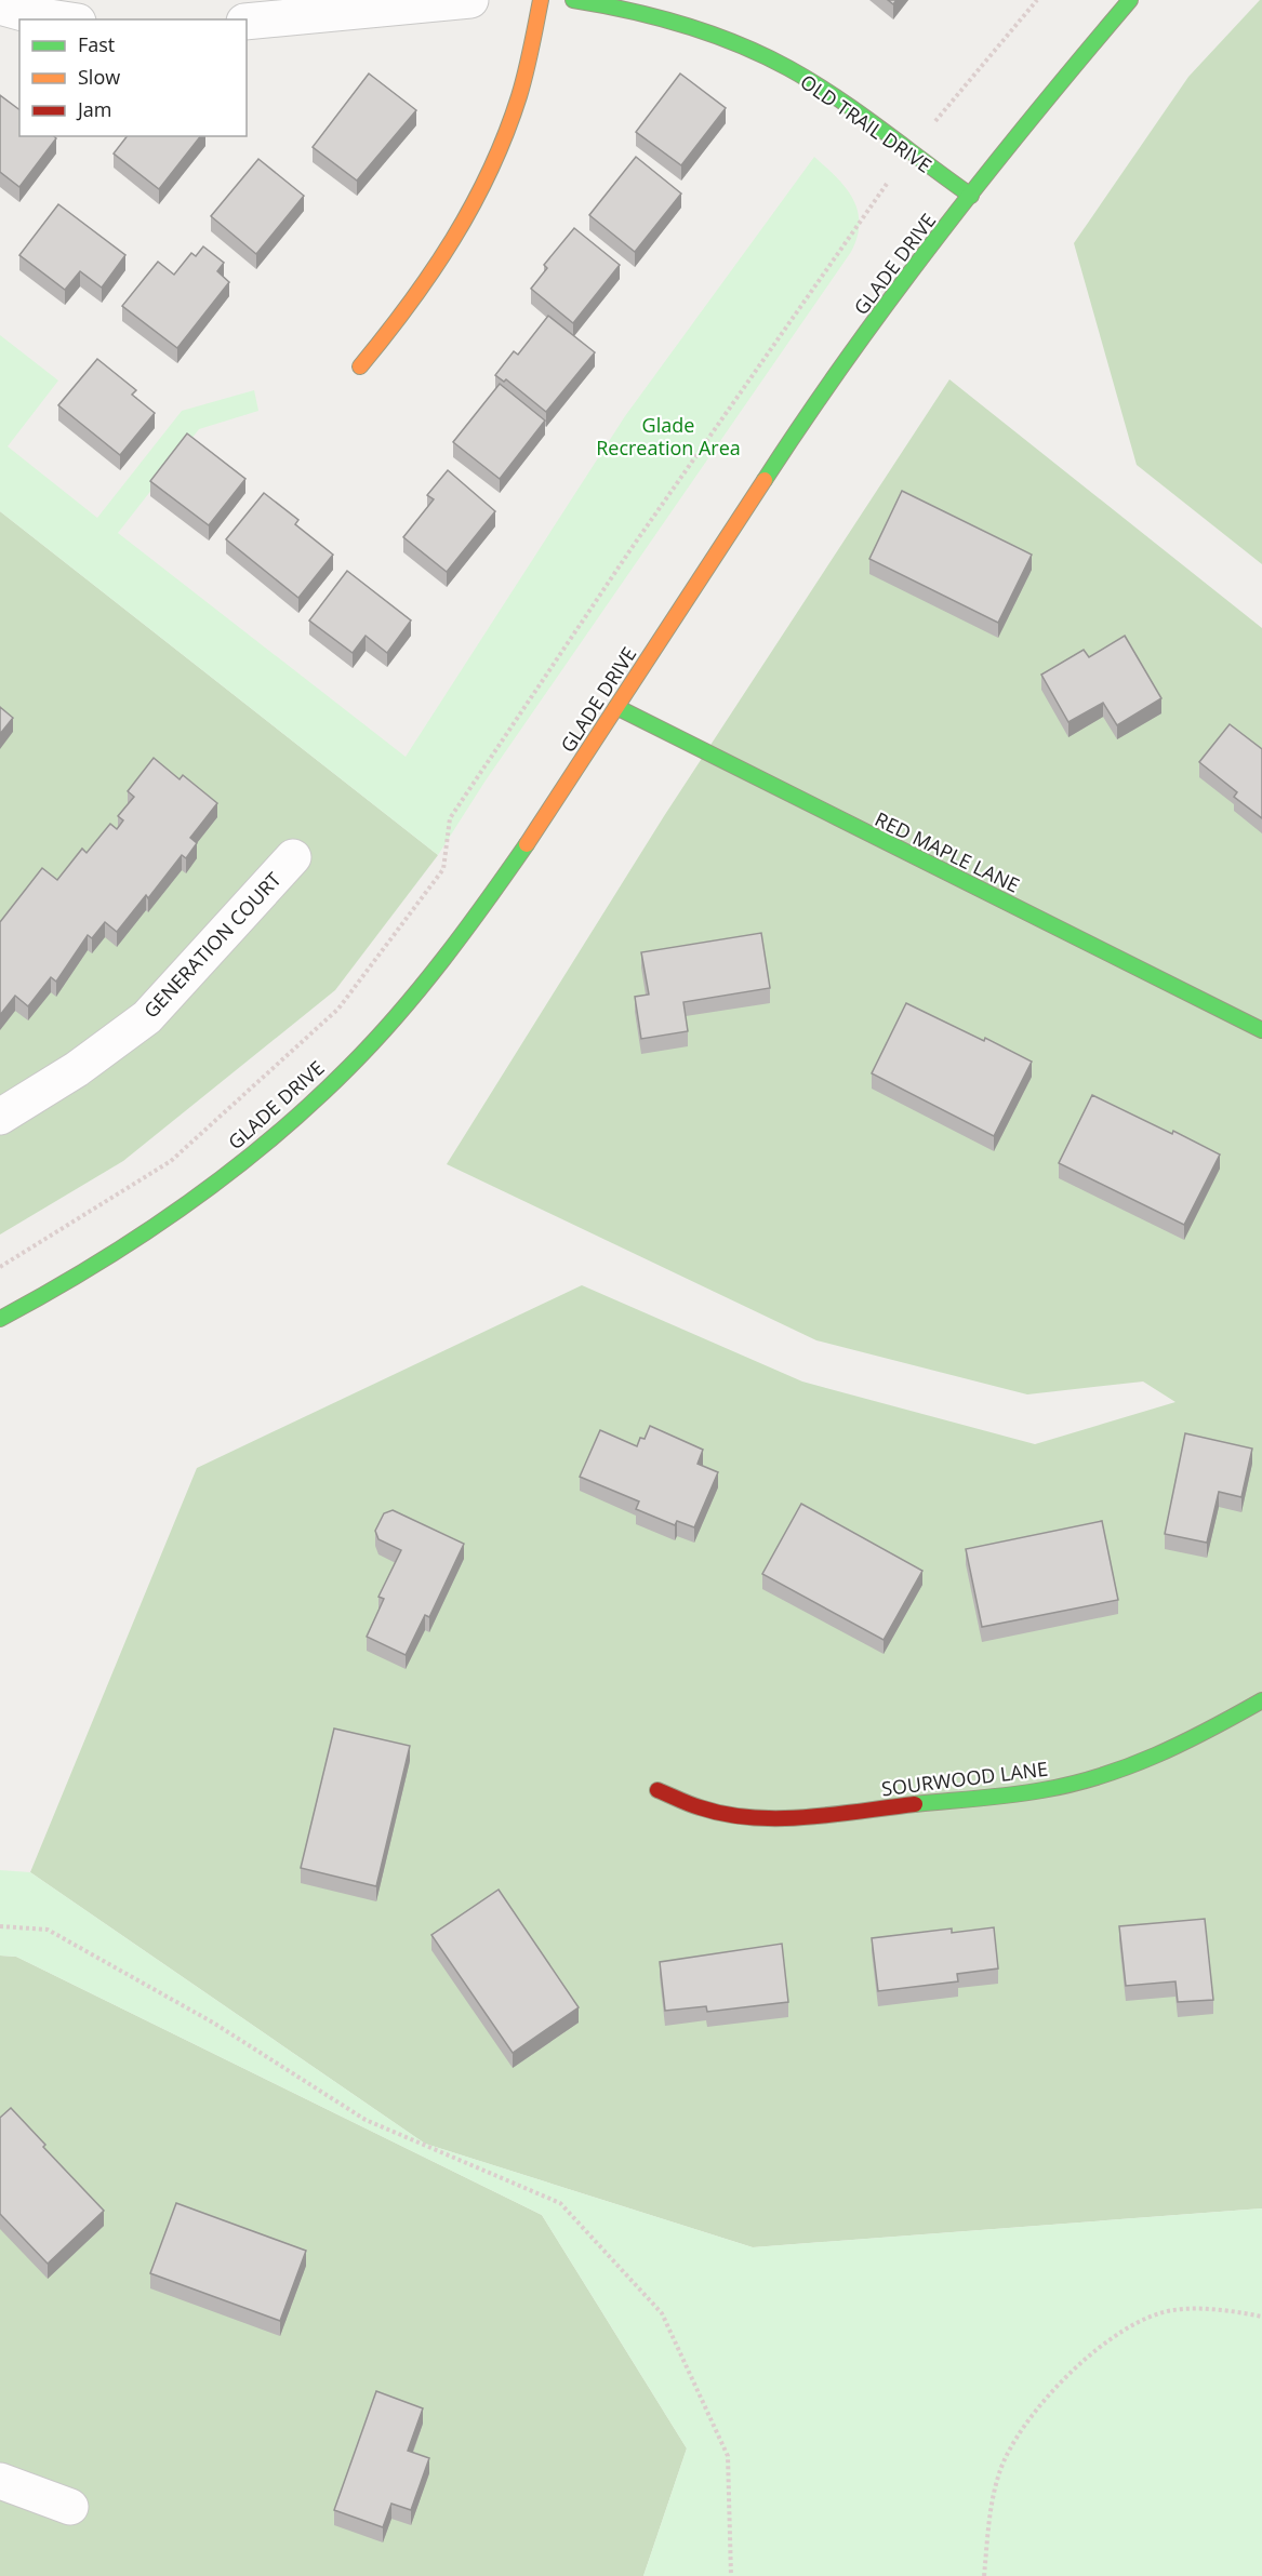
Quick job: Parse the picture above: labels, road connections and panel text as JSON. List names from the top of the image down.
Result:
{
  "streets": {
    "street": [
      "OLD TRAIL DRIVE",
      "GLADE DRIVE",
      "RED MAPLE LANE",
      "GENERATION COURT",
      "SOURWOOD LANE"
    ]
  },
  "crossings": [
    ["OLD TRAIL DRIVE", "GLADE DRIVE"],
    ["GLADE DRIVE", "RED MAPLE LANE"]
  ],
  "parks": ["Glade Recreation Area"],
  "legend": ["Fast", "Slow", "Jam"]
}
